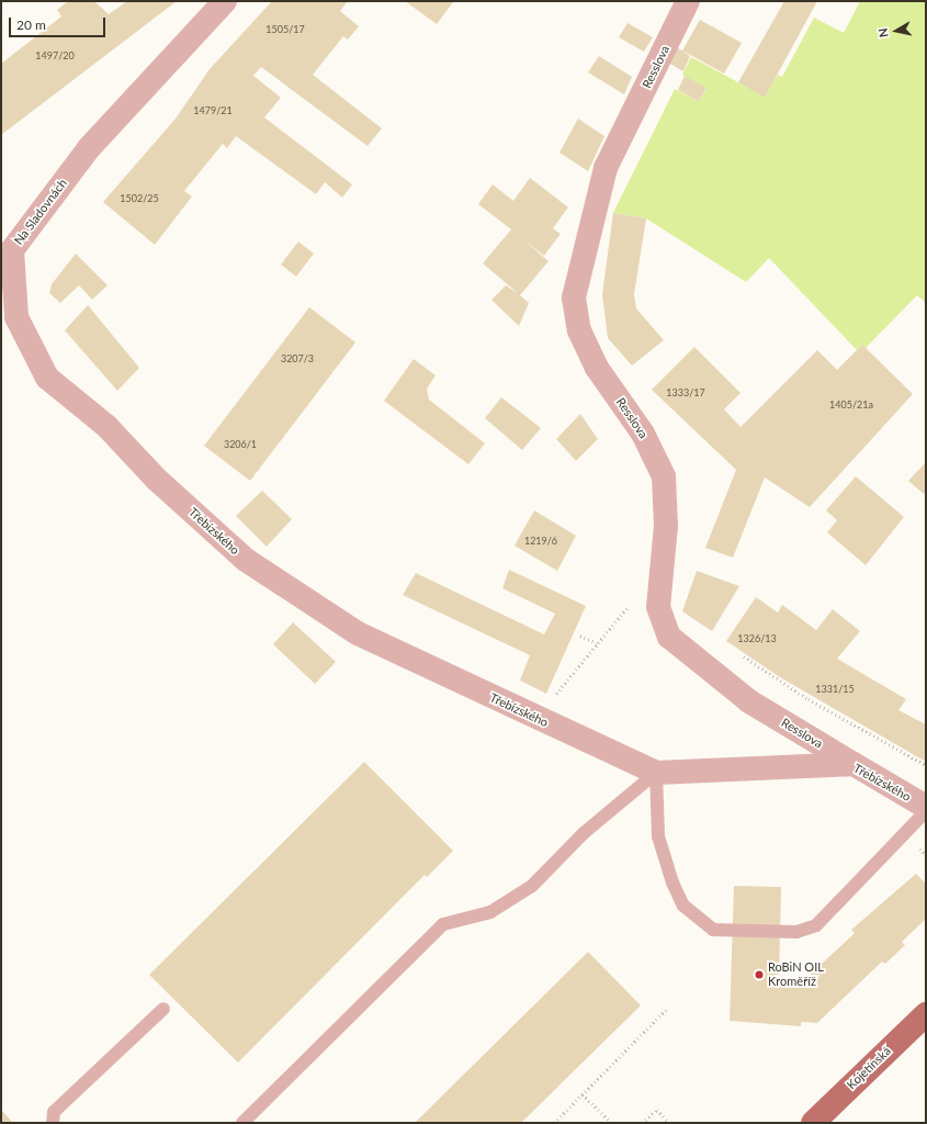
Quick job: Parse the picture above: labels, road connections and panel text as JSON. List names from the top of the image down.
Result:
{
  "streets": {
    "main road": ["Kojetínská"],
    "street": ["Resslova", "Na Sladovnách", "Třebízského"]
  },
  "crossings": [
    ["Resslova", "Třebízského"],
    ["Na Sladovnách", "Třebízského"]
  ],
  "places": ["RoBiN OIL Kroměříž"],
  "house_numbers": [
    "1505/17",
    "1497/20",
    "1479/21",
    "1502/25",
    "3207/3",
    "1333/17",
    "1405/21a",
    "3206/1",
    "1219/6",
    "1326/13",
    "1331/15"
  ],
  "scale_bar": "20 m",
  "north": "left"
}
